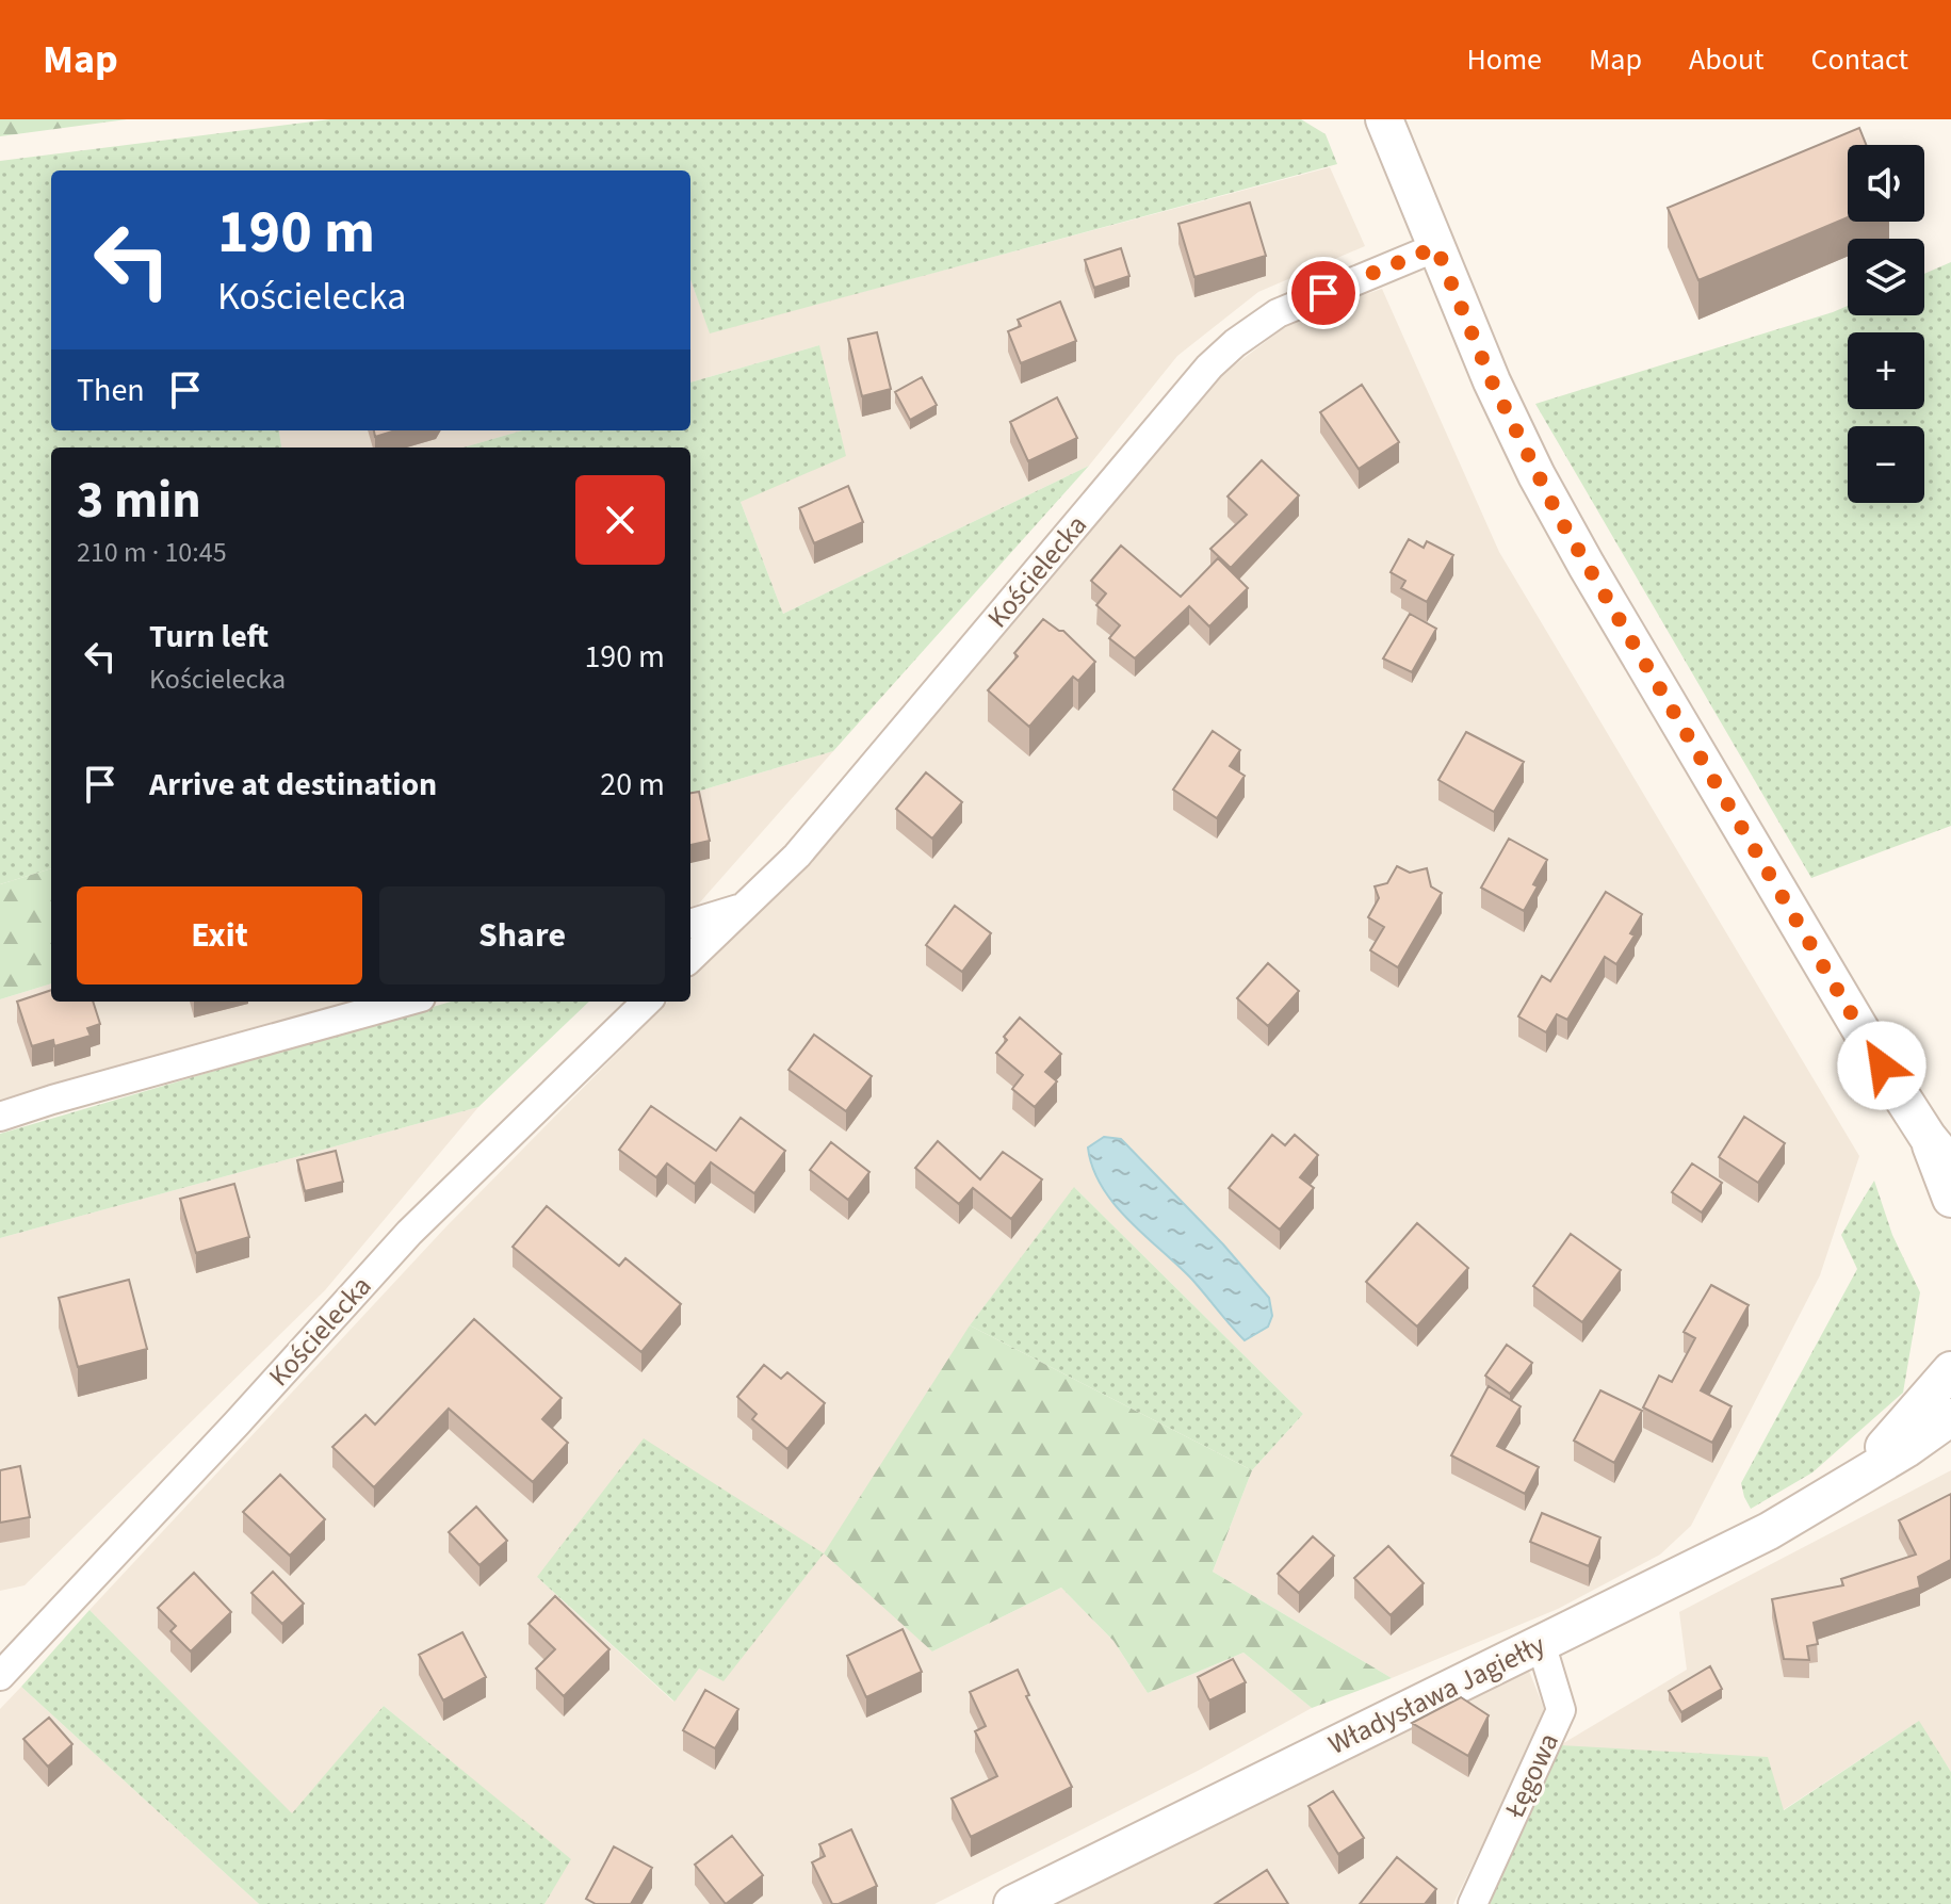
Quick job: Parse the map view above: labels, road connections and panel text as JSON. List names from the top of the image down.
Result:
{
  "streets": {
    "street": ["Kościelecka", "Władysława Jagiełły", "Łęgowa"]
  },
  "crossings": [
    ["Władysława Jagiełły", "Łęgowa"]
  ],
  "page": {
    "header": "Map",
    "nav": [
      "Home",
      "Map",
      "About",
      "Contact"
    ],
    "map_buttons": ["+", "−"],
    "turn": ["190 m", "Kościelecka"],
    "then": "Then",
    "heading": ["3 min", "210 m · 10:45"],
    "list": [
      {
        "name": "Turn left",
        "note": "Kościelecka",
        "value": "190 m"
      },
      {
        "name": "Arrive at destination",
        "value": "20 m"
      }
    ],
    "buttons": ["Exit", "Share"]
  }
}
